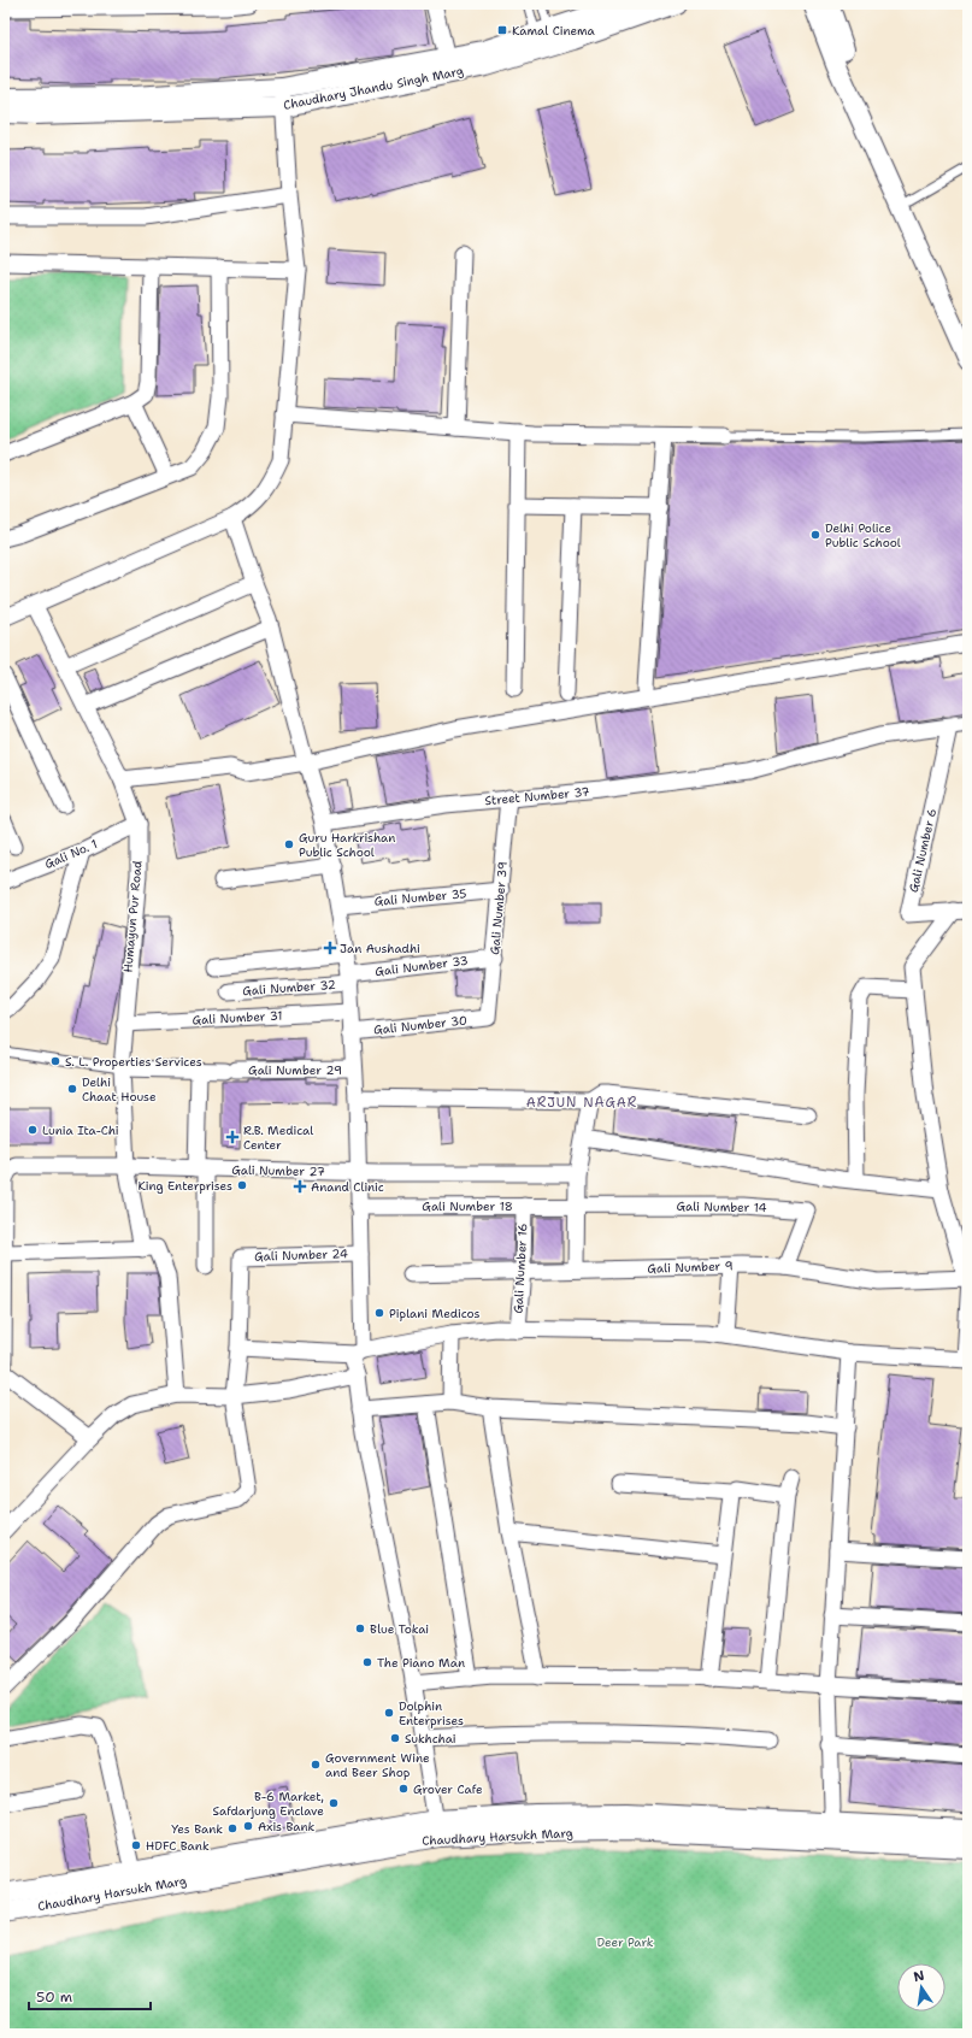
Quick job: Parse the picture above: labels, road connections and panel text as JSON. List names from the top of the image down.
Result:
{
  "streets": {
    "street": [
      "Chaudhary Jhandu Singh Marg",
      "Street Number 37",
      "Gali Number 6",
      "Gali No. 1",
      "Gali Number 35",
      "Gali Number 39",
      "Humayun Pur Road",
      "Gali Number 33",
      "Gali Number 32",
      "Gali Number 31",
      "Gali Number 30",
      "Gali Number 29",
      "Gali Number 27",
      "Gali Number 18",
      "Gali Number 14",
      "Gali Number 24",
      "Gali Number 9",
      "Gali Number 16",
      "Chaudhary Harsukh Marg"
    ]
  },
  "crossings": [
    ["Street Number 37", "Gali Number 6"],
    ["Street Number 37", "Gali Number 39"],
    ["Gali No. 1", "Humayun Pur Road"],
    ["Gali Number 35", "Gali Number 39"],
    ["Gali Number 39", "Gali Number 33"],
    ["Gali Number 39", "Gali Number 30"],
    ["Humayun Pur Road", "Gali Number 31"],
    ["Humayun Pur Road", "Gali Number 29"],
    ["Humayun Pur Road", "Gali Number 27"],
    ["Gali Number 33", "Gali Number 32"],
    ["Gali Number 18", "Gali Number 14"],
    ["Gali Number 18", "Gali Number 16"],
    ["Gali Number 14", "Gali Number 9"],
    ["Gali Number 9", "Gali Number 16"]
  ],
  "districts": ["ARJUN NAGAR"],
  "parks": ["Deer Park"],
  "places": {
    "transit": ["Kamal Cinema"],
    "other": [
      "Delhi Police Public School",
      "Guru Harkrishan Public School",
      "S. L. Properties Services",
      "Delhi Chaat House",
      "Lunia Ita-Chi",
      "King Enterprises",
      "Piplani Medicos",
      "Blue Tokai",
      "The Piano Man",
      "Dolphin Enterprises",
      "Sukhchai",
      "Government Wine and Beer Shop",
      "Grover Cafe",
      "B-6 Market, Safdarjung Enclave",
      "Axis Bank",
      "Yes Bank",
      "HDFC Bank"
    ],
    "health": ["Jan Aushadhi", "R.B. Medical Center", "Anand Clinic"]
  },
  "scale_bar": "50 m",
  "north": "top"
}
